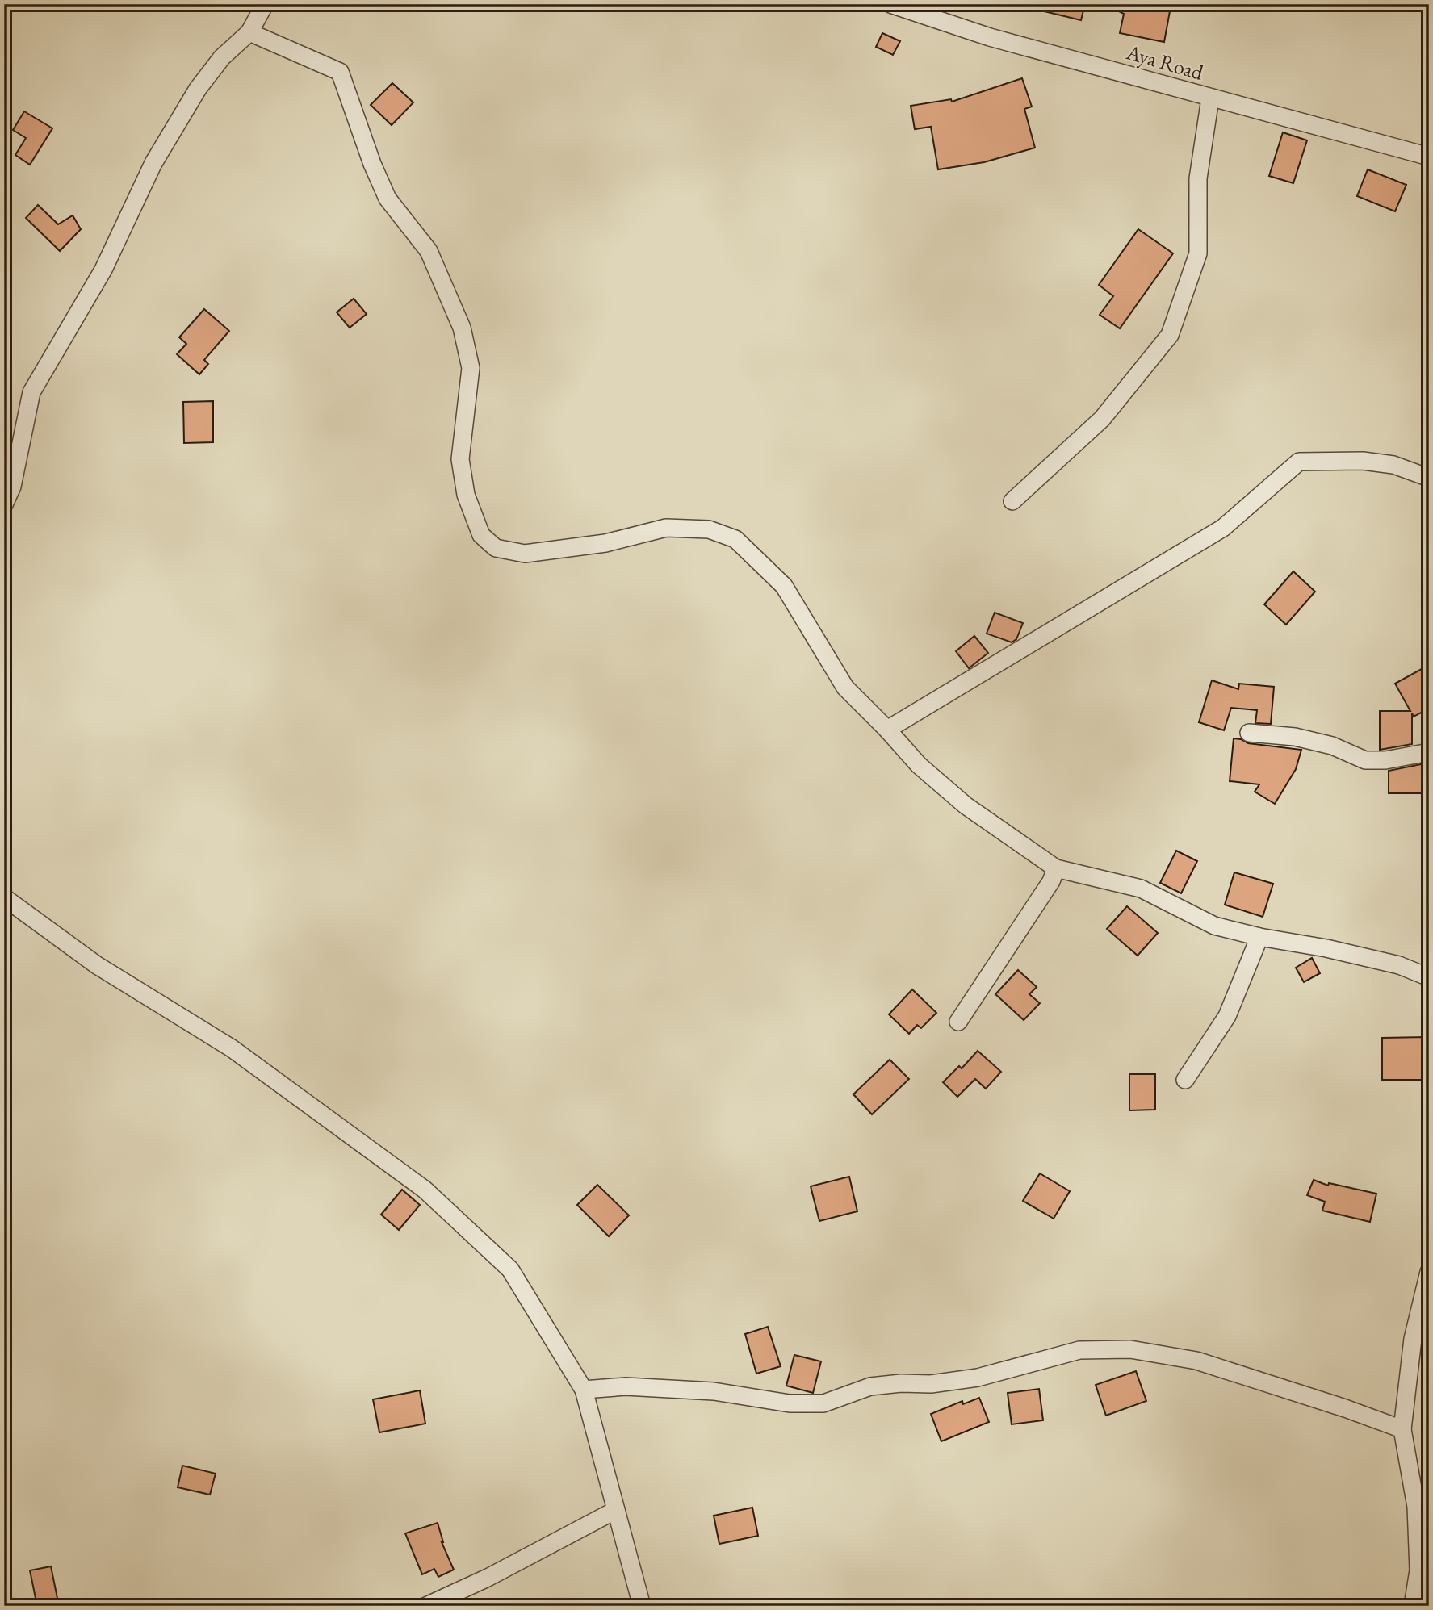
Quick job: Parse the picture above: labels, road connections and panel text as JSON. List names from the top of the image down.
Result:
{
  "streets": {
    "street": ["Aya Road"]
  }
}
